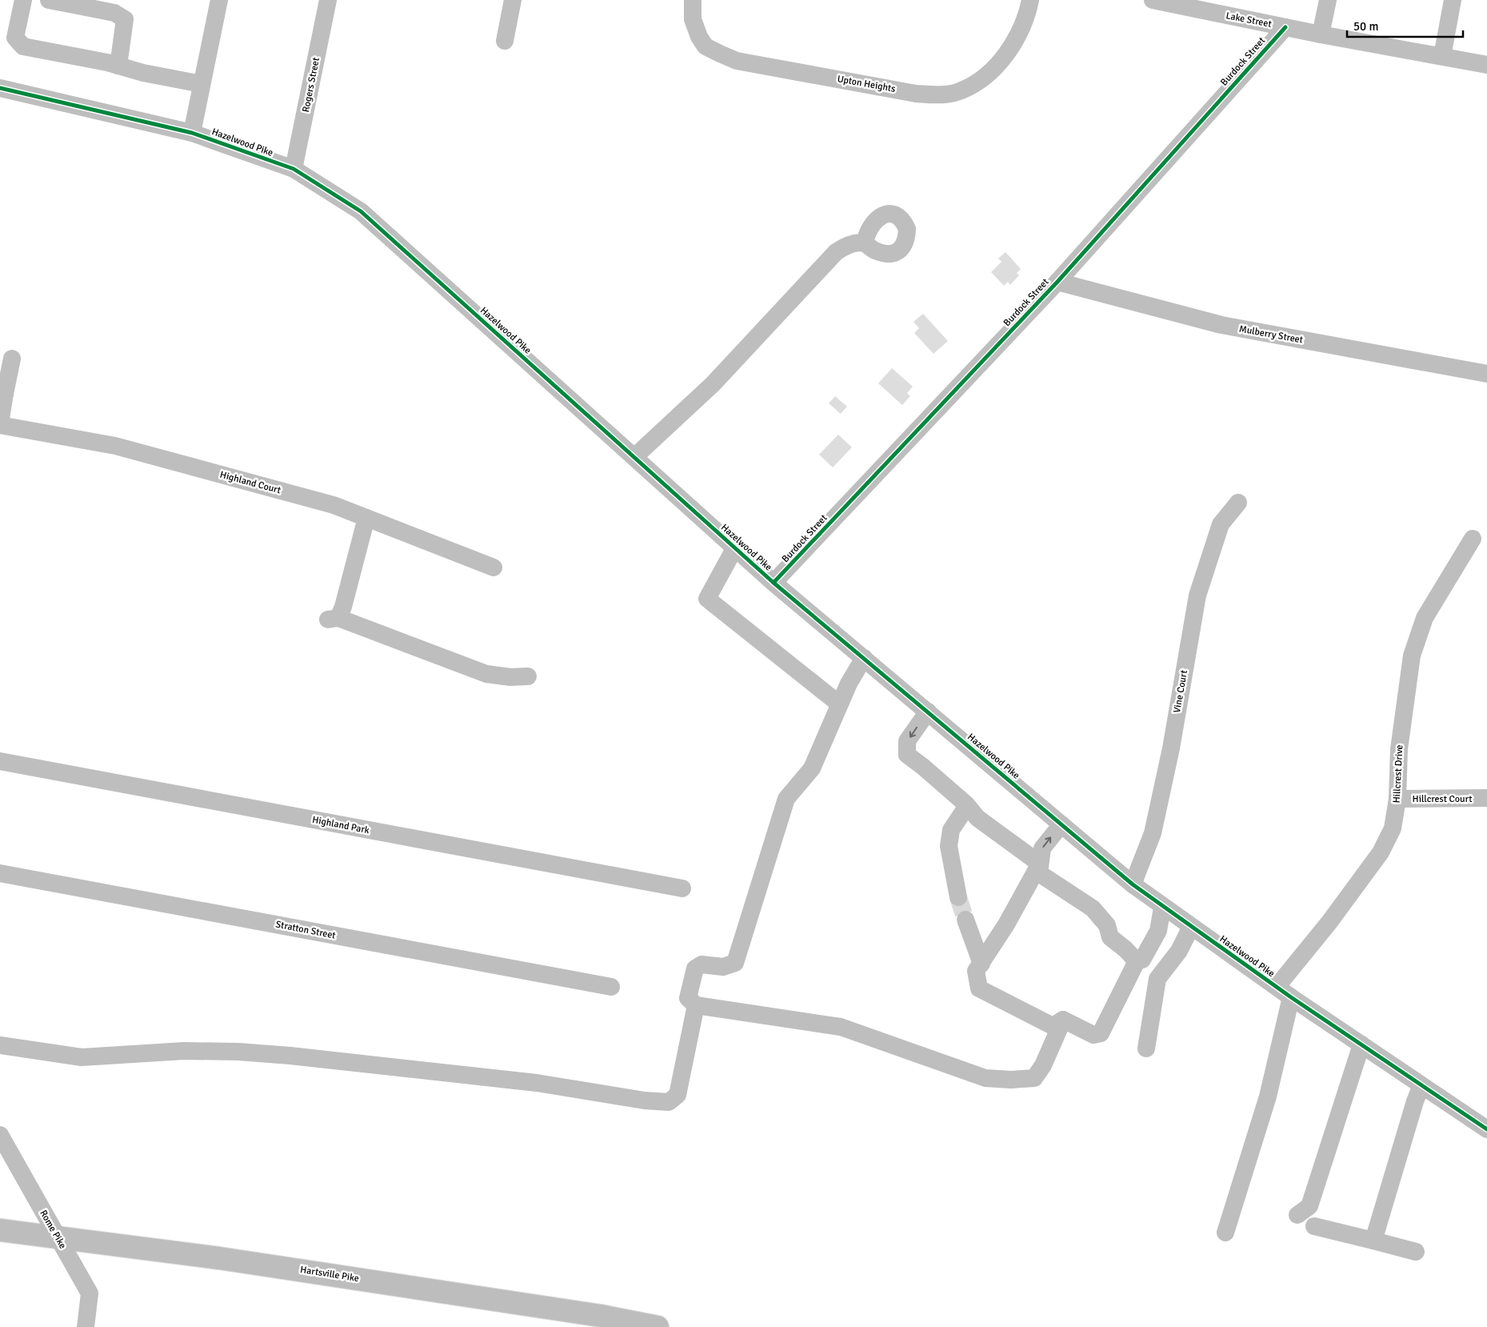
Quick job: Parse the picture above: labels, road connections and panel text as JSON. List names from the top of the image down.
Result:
{
  "streets": {
    "main road": ["Hartsville Pike"],
    "street": [
      "Lake Street",
      "Burdock Street",
      "Upton Heights",
      "Rogers Street",
      "Hazelwood Pike",
      "Mulberry Street",
      "Highland Court",
      "Vine Court",
      "Hillcrest Drive",
      "Hillcrest Court",
      "Highland Park",
      "Stratton Street",
      "Rome Pike"
    ]
  },
  "crossings": [
    ["Lake Street", "Burdock Street"],
    ["Burdock Street", "Hazelwood Pike"],
    ["Burdock Street", "Mulberry Street"],
    ["Rogers Street", "Hazelwood Pike"],
    ["Hazelwood Pike", "Vine Court"],
    ["Hazelwood Pike", "Hillcrest Drive"],
    ["Hillcrest Drive", "Hillcrest Court"],
    ["Rome Pike", "Hartsville Pike"]
  ],
  "scale_bar": "50 m"
}
